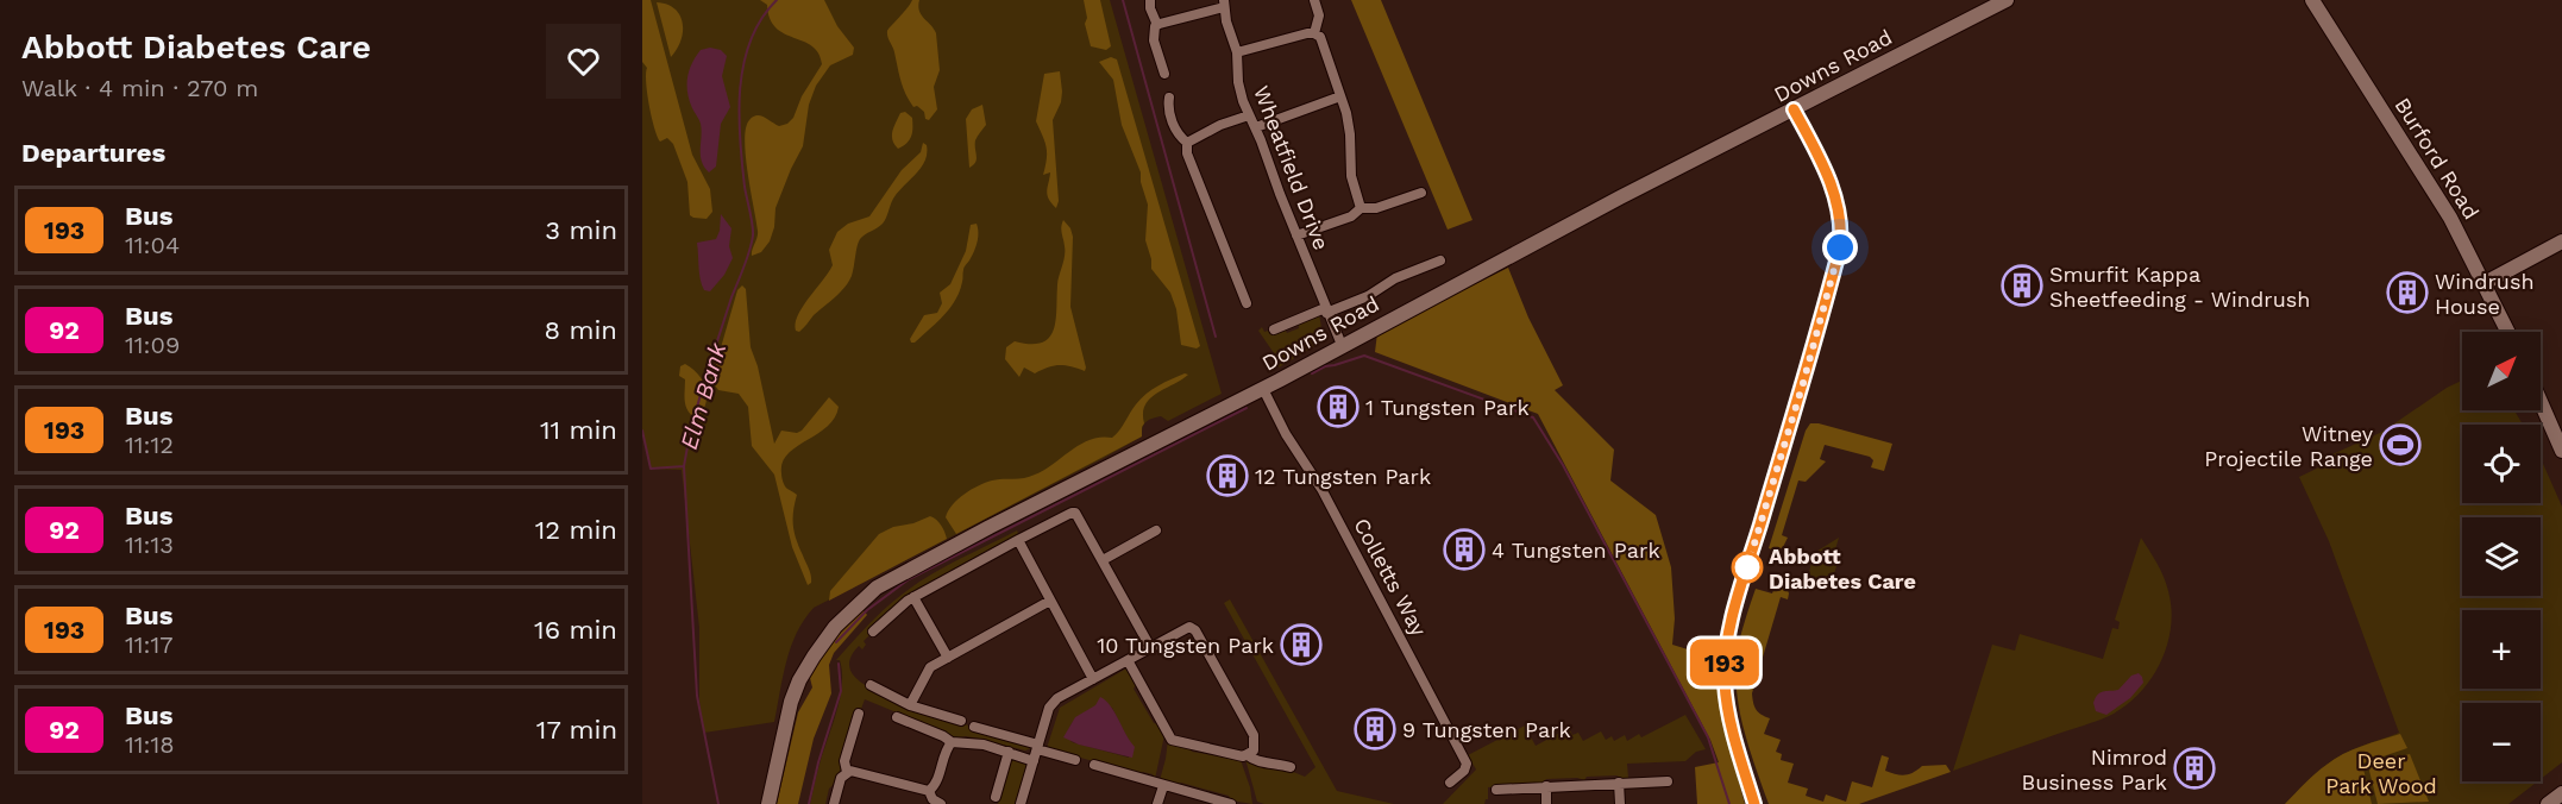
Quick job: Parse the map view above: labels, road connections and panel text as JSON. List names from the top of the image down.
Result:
{
  "streets": {
    "street": [
      "Downs Road",
      "Burford Road",
      "Wheatfield Drive",
      "Colletts Way"
    ]
  },
  "crossings": [
    ["Downs Road", "Wheatfield Drive"],
    ["Downs Road", "Colletts Way"]
  ],
  "water": ["Elm Bank"],
  "parks": ["Deer Park Wood"],
  "places": {
    "building": [
      "Smurfit Kappa Sheetfeeding - Windrush",
      "Windrush House",
      "1 Tungsten Park",
      "12 Tungsten Park",
      "4 Tungsten Park",
      "10 Tungsten Park",
      "9 Tungsten Park",
      "Nimrod Business Park"
    ],
    "sports": ["Witney Projectile Range"],
    "other": ["Abbott Diabetes Care"]
  },
  "lines": ["bus line 193"],
  "north": "top right",
  "page": {
    "heading": [
      ["Abbott Diabetes Care", "Walk · 4 min · 270 m"],
      "Departures"
    ],
    "on_map": "193",
    "list": [
      {
        "mark": "193",
        "name": "Bus",
        "note": "11:04",
        "value": "3 min"
      },
      {
        "mark": "92",
        "name": "Bus",
        "note": "11:09",
        "value": "8 min"
      },
      {
        "mark": "193",
        "name": "Bus",
        "note": "11:12",
        "value": "11 min"
      },
      {
        "mark": "92",
        "name": "Bus",
        "note": "11:13",
        "value": "12 min"
      },
      {
        "mark": "193",
        "name": "Bus",
        "note": "11:17",
        "value": "16 min"
      },
      {
        "mark": "92",
        "name": "Bus",
        "note": "11:18",
        "value": "17 min"
      }
    ],
    "map_buttons": ["+", "−"]
  }
}
